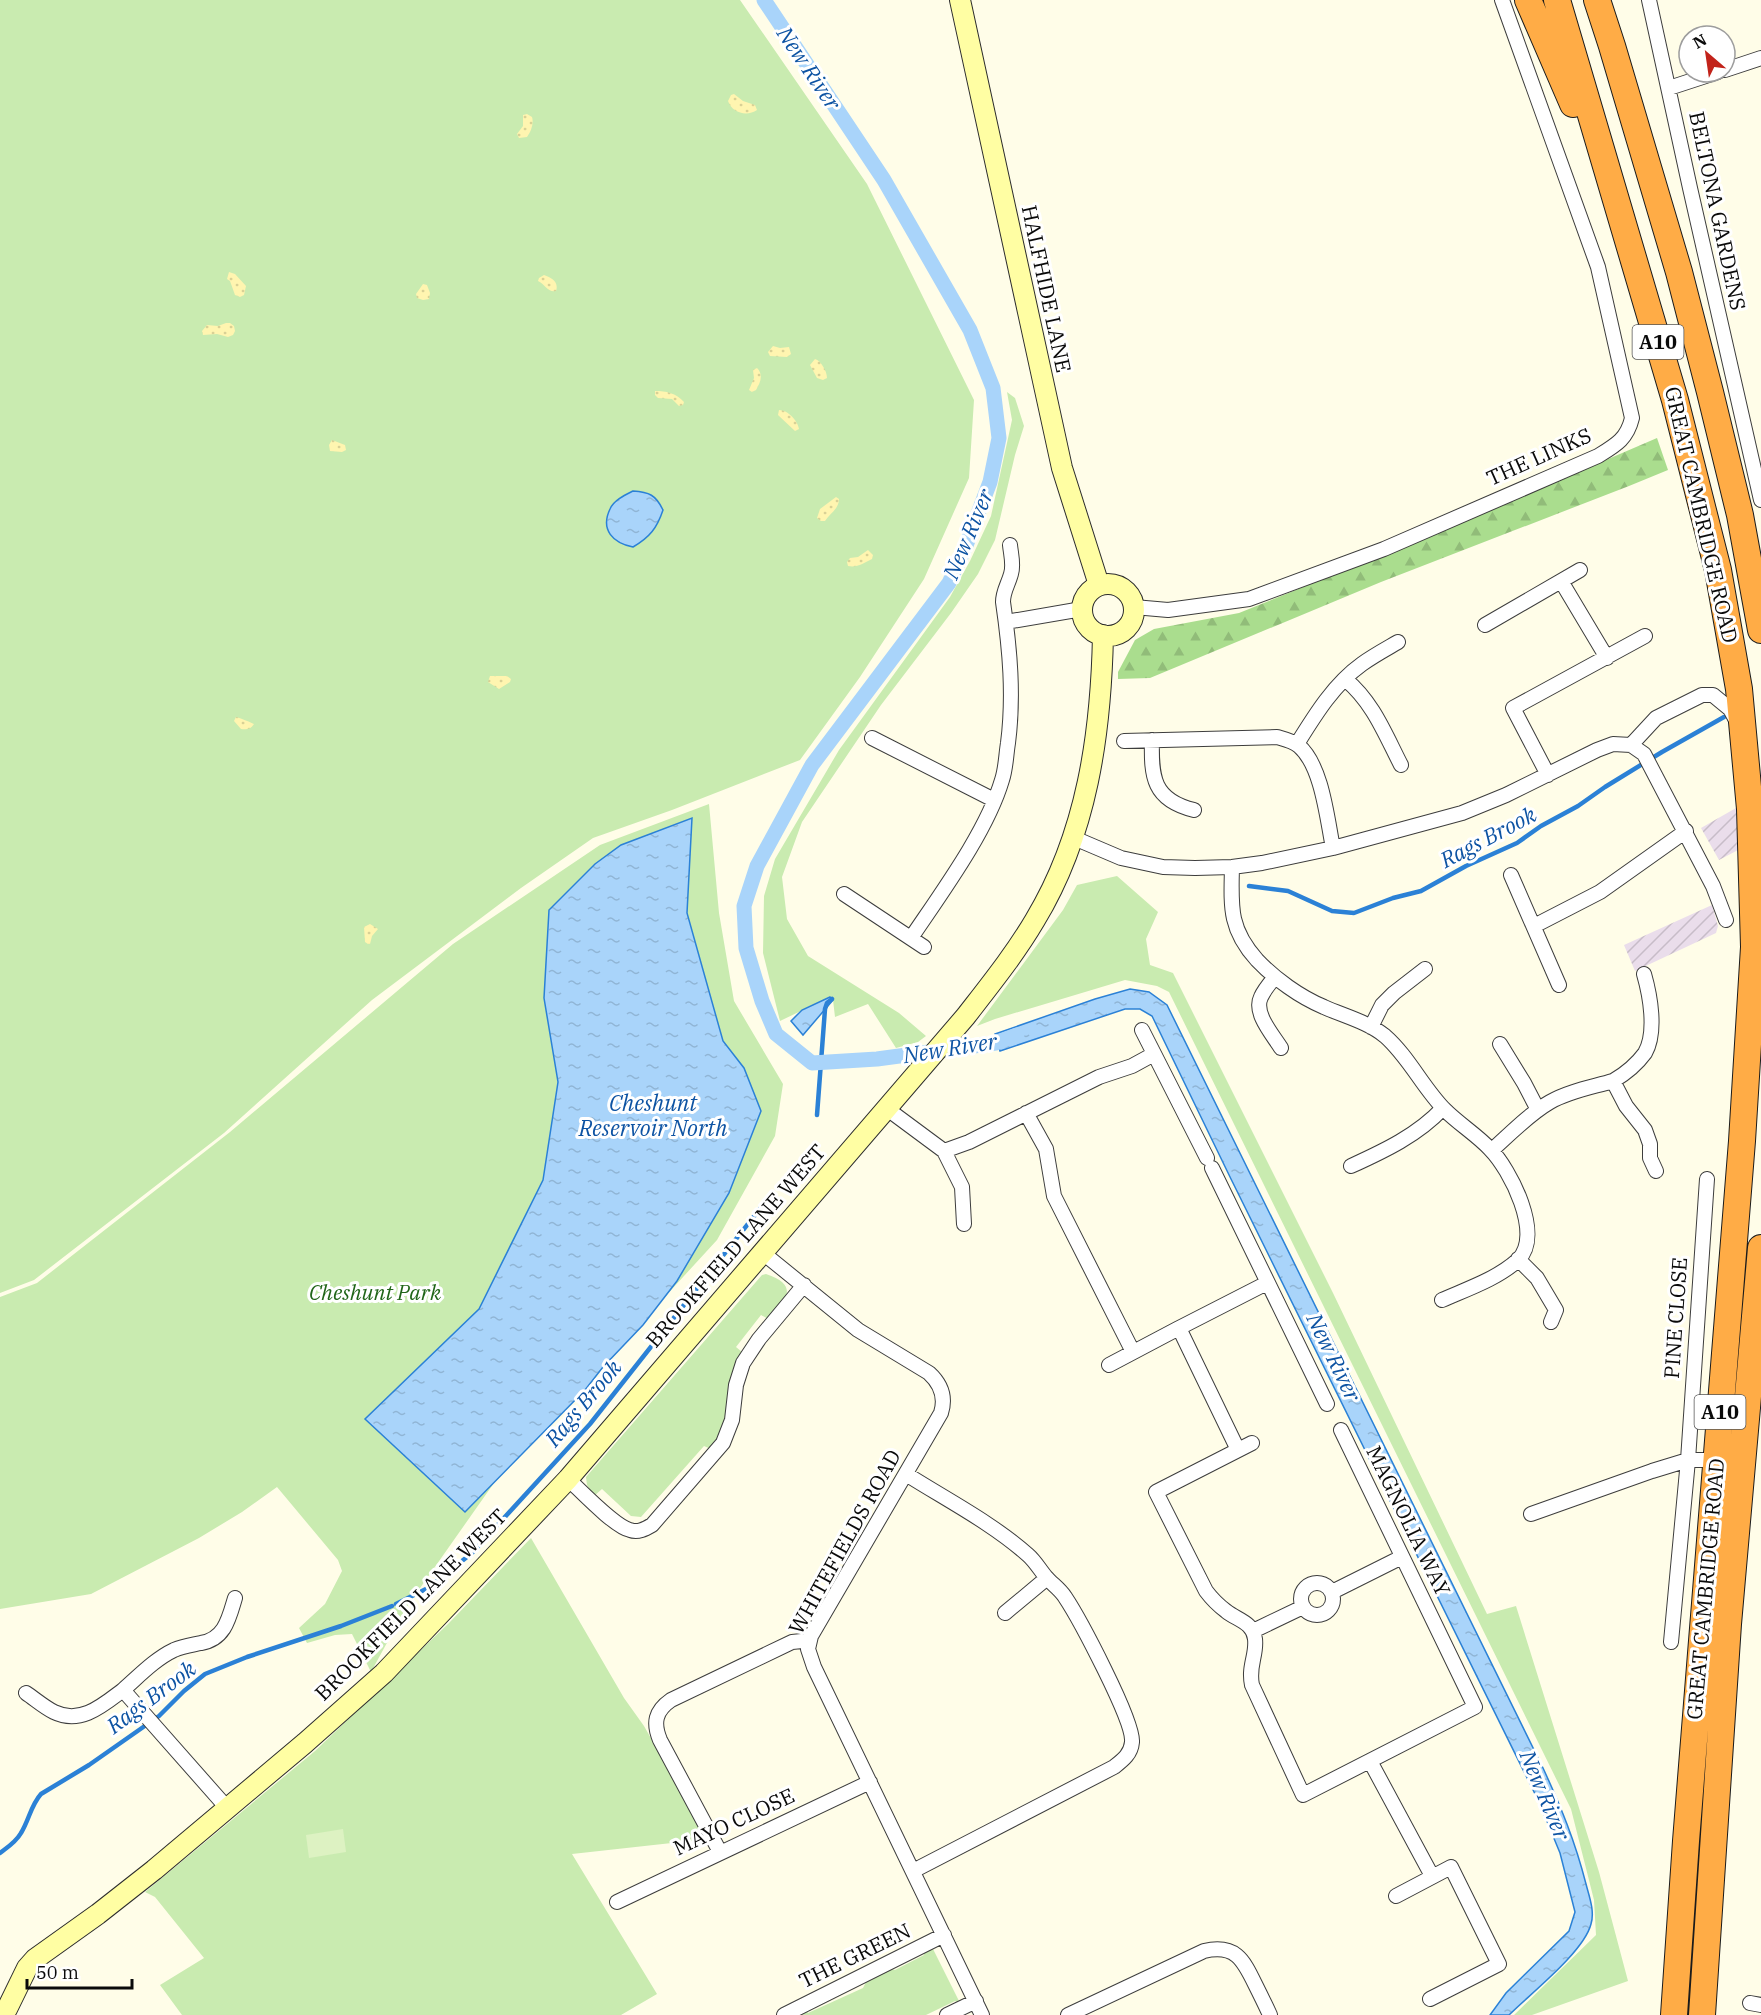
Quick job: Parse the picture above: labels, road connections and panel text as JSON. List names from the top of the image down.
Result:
{
  "streets": {
    "highway": ["A10", "GREAT CAMBRIDGE ROAD"],
    "main road": ["HALFHIDE LANE", "BROOKFIELD LANE WEST"],
    "street": [
      "BELTONA GARDENS",
      "THE LINKS",
      "PINE CLOSE",
      "MAGNOLIA WAY",
      "WHITEFIELDS ROAD",
      "MAYO CLOSE",
      "THE GREEN"
    ]
  },
  "crossings": [
    ["HALFHIDE LANE", "THE LINKS"],
    ["HALFHIDE LANE", "BROOKFIELD LANE WEST"],
    ["THE LINKS", "BROOKFIELD LANE WEST"],
    ["BROOKFIELD LANE WEST", "WHITEFIELDS ROAD"],
    ["WHITEFIELDS ROAD", "MAYO CLOSE"],
    ["WHITEFIELDS ROAD", "THE GREEN"]
  ],
  "water": ["New River", "Rags Brook", "Cheshunt Reservoir North"],
  "parks": ["Cheshunt Park"],
  "scale_bar": "50 m",
  "north": "top left"
}
